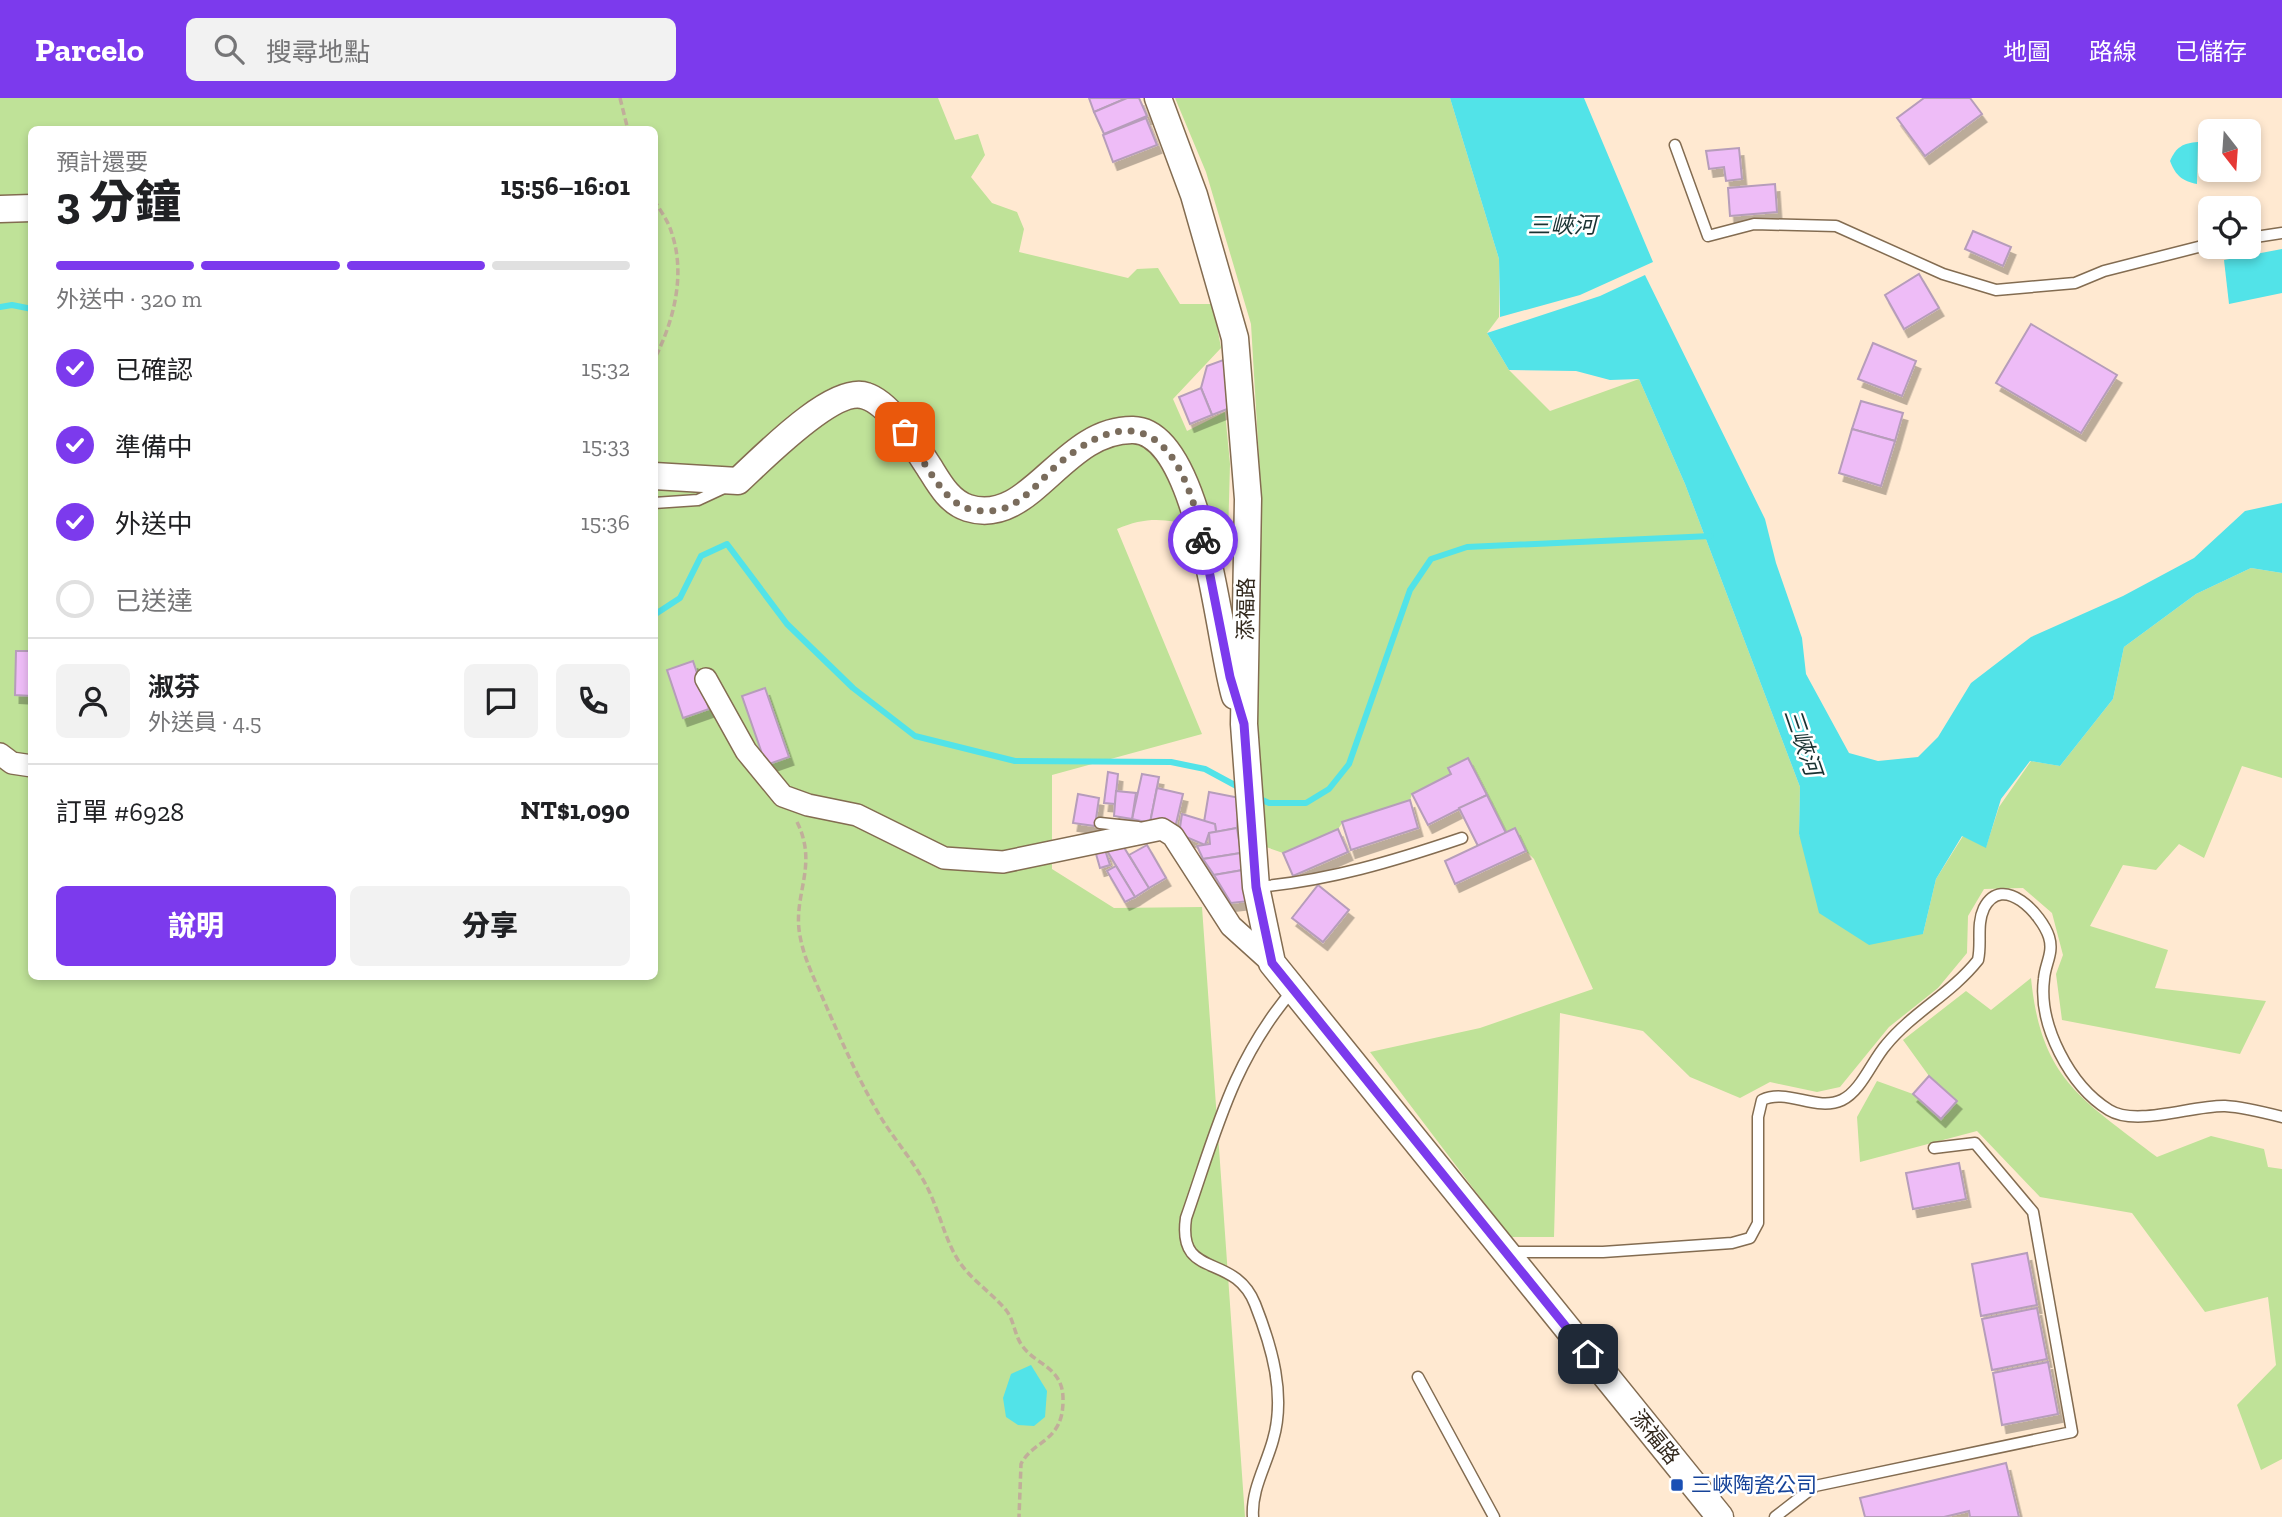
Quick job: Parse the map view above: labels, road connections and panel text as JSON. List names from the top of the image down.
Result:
{
  "streets": {
    "street": ["添福路"]
  },
  "water": ["三峽河"],
  "places": {
    "transit": ["三峽陶瓷公司"]
  },
  "north": "bottom",
  "page": {
    "header": "Parcelo",
    "search": "搜尋地點",
    "nav": ["地圖", "路線", "已儲存"],
    "heading": ["3 分鐘", "預計還要", "15:56–16:01"],
    "panel": [
      "淑芬",
      "外送員 · 4.5",
      "訂單 #6928",
      "NT$1,090"
    ],
    "bar": "外送中 · 320 m",
    "list": [
      ["已確認", "15:32"],
      ["準備中", "15:33"],
      ["外送中", "15:36"],
      "已送達"
    ],
    "buttons": ["說明", "分享"]
  }
}
